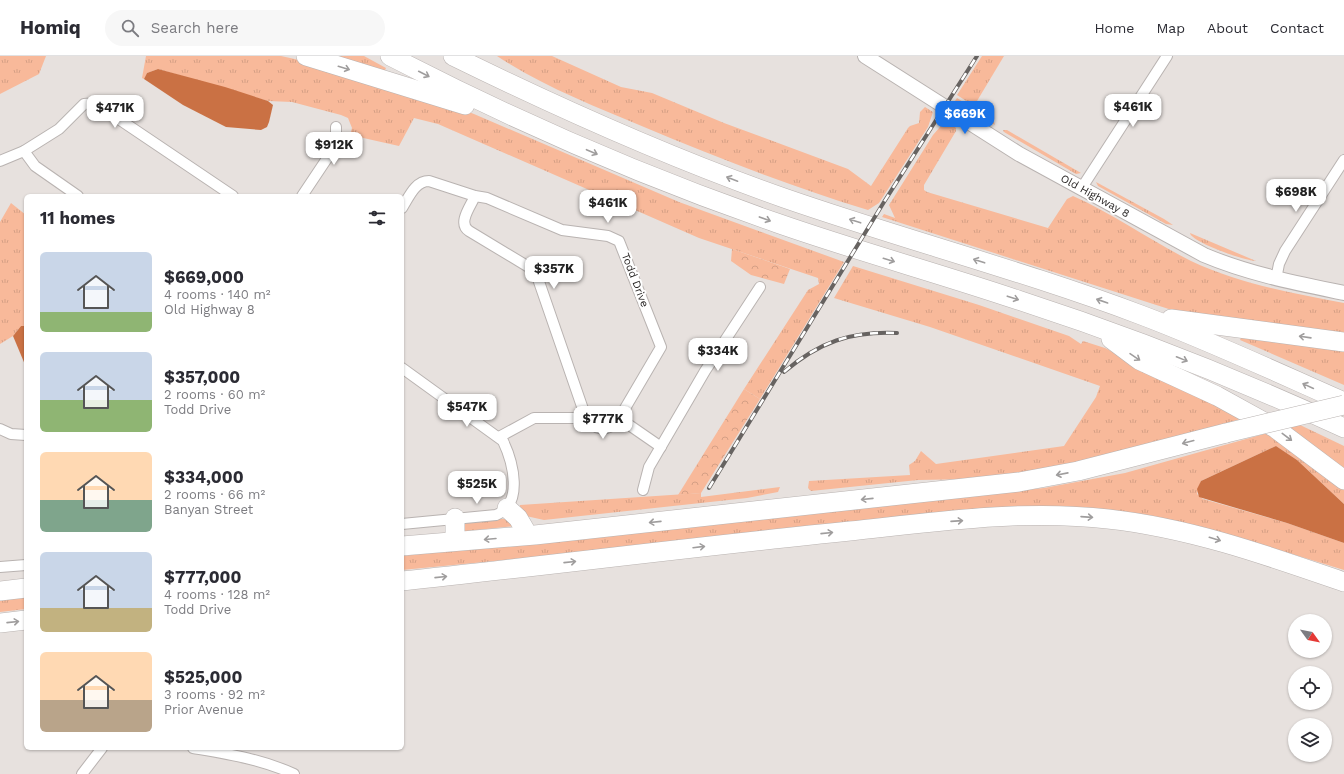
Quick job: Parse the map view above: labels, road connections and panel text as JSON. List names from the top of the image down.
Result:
{
  "streets": {
    "street": ["Old Highway 8", "Todd Drive"]
  },
  "north": "bottom right",
  "page": {
    "header": "Homiq",
    "search": "Search here",
    "nav": [
      "Home",
      "Map",
      "About",
      "Contact"
    ],
    "price": [
      "$461K",
      "$471K",
      "$669K",
      "$912K",
      "$698K",
      "$461K",
      "$357K",
      "$334K",
      "$547K",
      "$777K",
      "$525K"
    ],
    "heading": "11 homes",
    "list": [
      {
        "name": "$669,000",
        "note": "4 rooms · 140 m² · Old Highway 8"
      },
      {
        "name": "$357,000",
        "note": "2 rooms · 60 m² · Todd Drive"
      },
      {
        "name": "$334,000",
        "note": "2 rooms · 66 m² · Banyan Street"
      },
      {
        "name": "$777,000",
        "note": "4 rooms · 128 m² · Todd Drive"
      },
      {
        "name": "$525,000",
        "note": "3 rooms · 92 m² · Prior Avenue"
      }
    ]
  }
}
